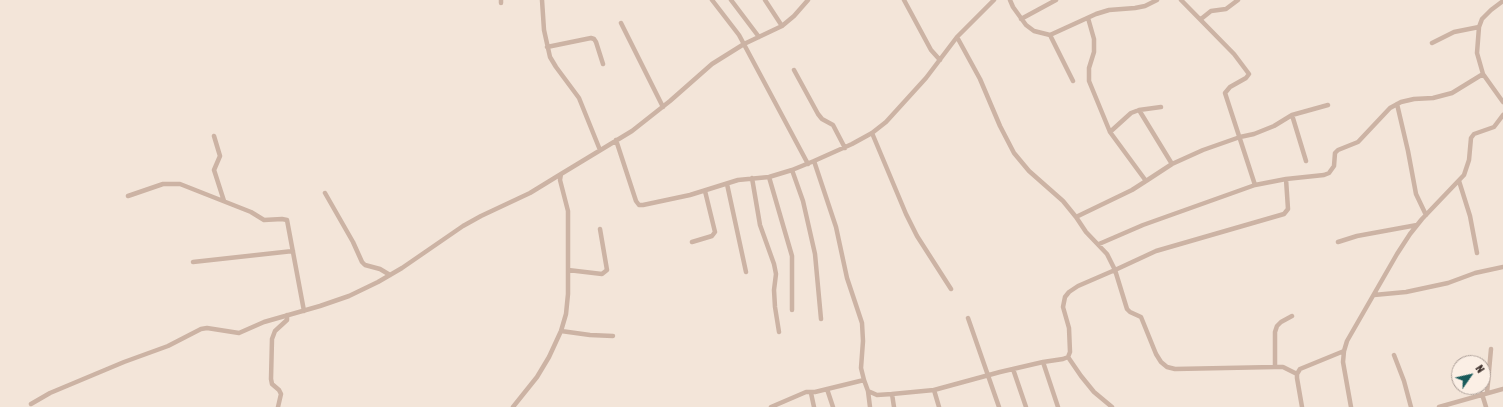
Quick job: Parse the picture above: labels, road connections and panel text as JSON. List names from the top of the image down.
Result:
{
  "north": "top right"
}
